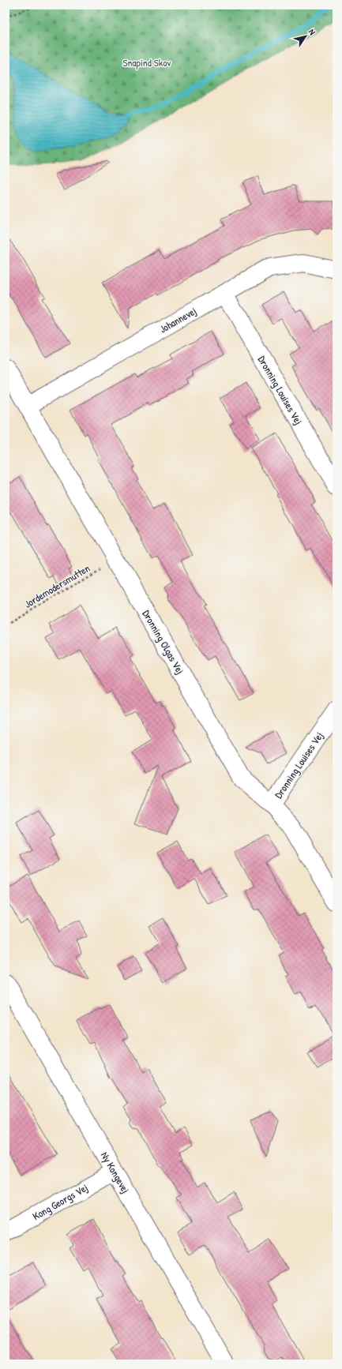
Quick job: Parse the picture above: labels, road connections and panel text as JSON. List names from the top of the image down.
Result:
{
  "streets": {
    "street": [
      "Johannevej",
      "Dronning Louises Vej",
      "Dronning Olgas Vej",
      "Ny Kongevej",
      "Kong Georgs Vej"
    ],
    "path": ["Jordemodersmutten"]
  },
  "crossings": [
    ["Johannevej", "Dronning Louises Vej"],
    ["Johannevej", "Dronning Olgas Vej"],
    ["Dronning Louises Vej", "Dronning Olgas Vej"],
    ["Jordemodersmutten", "Dronning Olgas Vej"],
    ["Ny Kongevej", "Kong Georgs Vej"]
  ],
  "parks": ["Snapind Skov"],
  "north": "top right"
}
